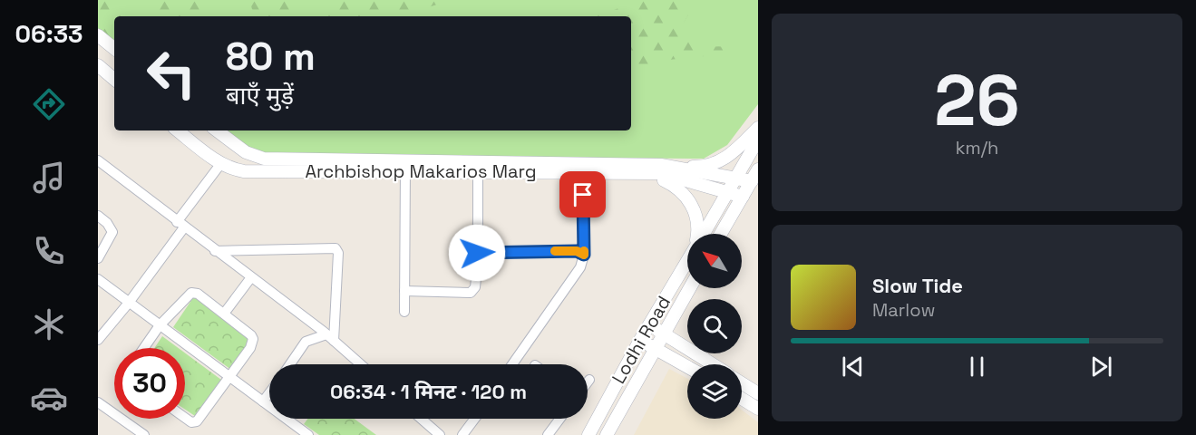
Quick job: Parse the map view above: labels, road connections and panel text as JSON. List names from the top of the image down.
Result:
{
  "streets": {
    "street": ["Archbishop Makarios Marg", "Lodhi Road"]
  },
  "crossings": [
    ["Archbishop Makarios Marg", "Lodhi Road"]
  ],
  "north": "top left",
  "page": {
    "tabs": "06:33",
    "tile": ["26", "km/h"],
    "turn": ["80 m", "बाएँ मुड़ें"],
    "song": ["Slow Tide", "Marlow"],
    "limit": "30",
    "trip": "06:34 · 1 मिनट · 120 m"
  }
}
